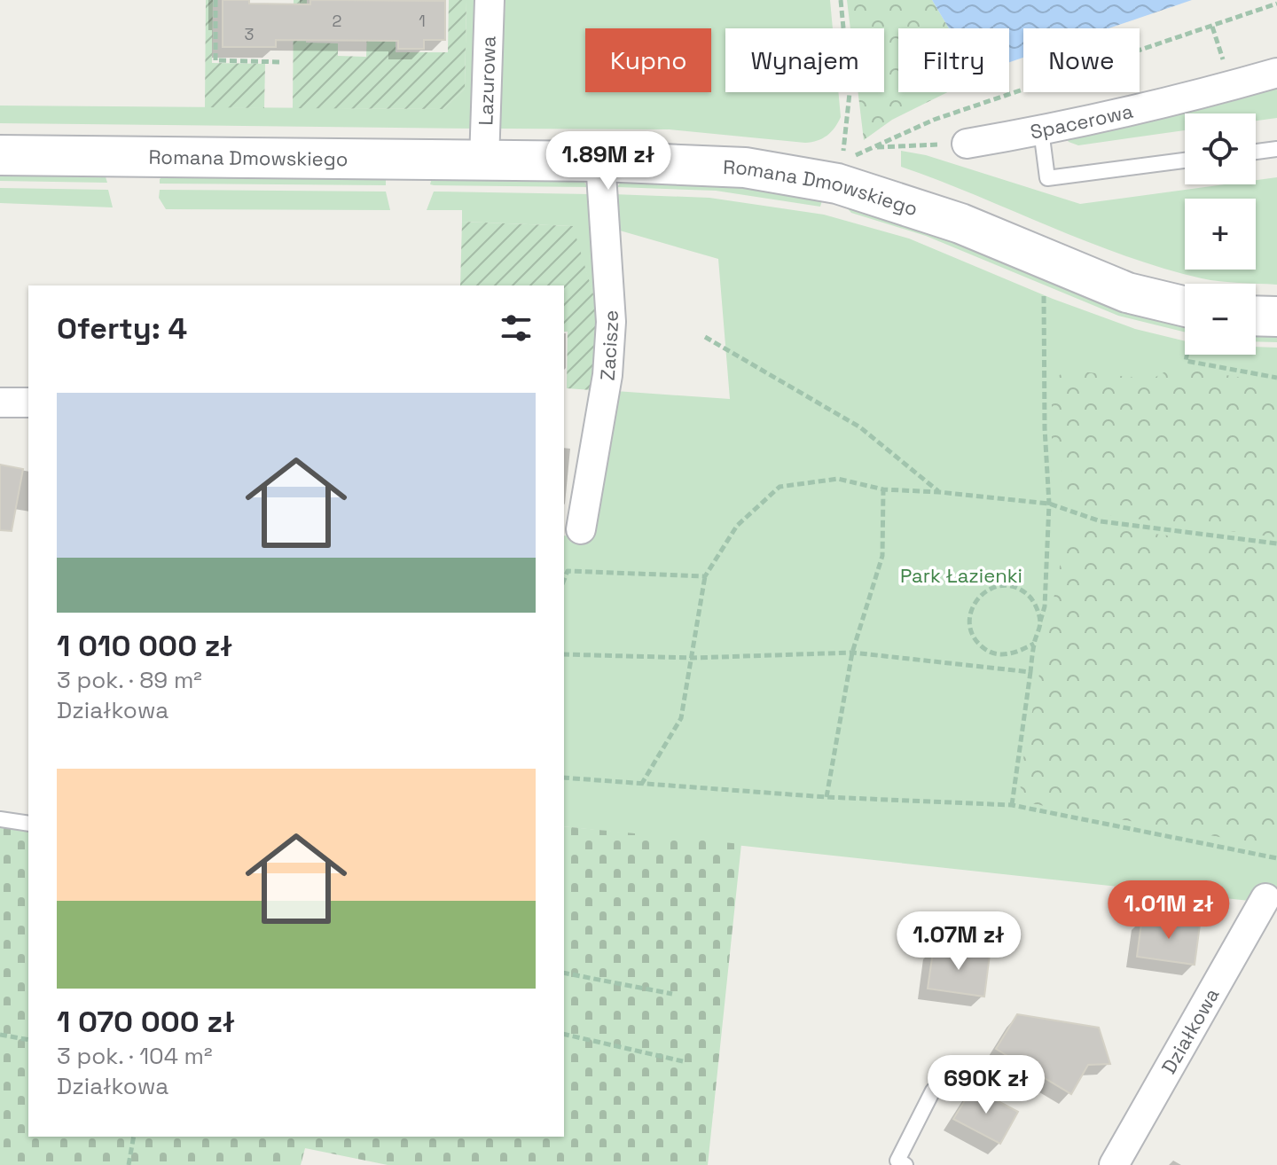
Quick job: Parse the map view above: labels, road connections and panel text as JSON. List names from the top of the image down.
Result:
{
  "streets": {
    "street": [
      "Lazurowa",
      "Spacerowa",
      "Romana Dmowskiego",
      "Zacisze",
      "Działkowa"
    ]
  },
  "crossings": [
    ["Lazurowa", "Romana Dmowskiego"],
    ["Romana Dmowskiego", "Zacisze"]
  ],
  "parks": ["Park Łazienki"],
  "house_numbers": ["2", "1", "3"],
  "page": {
    "chip": [
      "Kupno",
      "Wynajem",
      "Filtry",
      "Nowe"
    ],
    "map_buttons": ["+", "−"],
    "price": [
      "1.89M zł",
      "1.01M zł",
      "1.07M zł",
      "690K zł"
    ],
    "heading": "Oferty: 4",
    "list": [
      {
        "name": "1 010 000 zł",
        "note": "3 pok. · 89 m² · Działkowa"
      },
      {
        "name": "1 070 000 zł",
        "note": "3 pok. · 104 m² · Działkowa"
      }
    ]
  }
}
